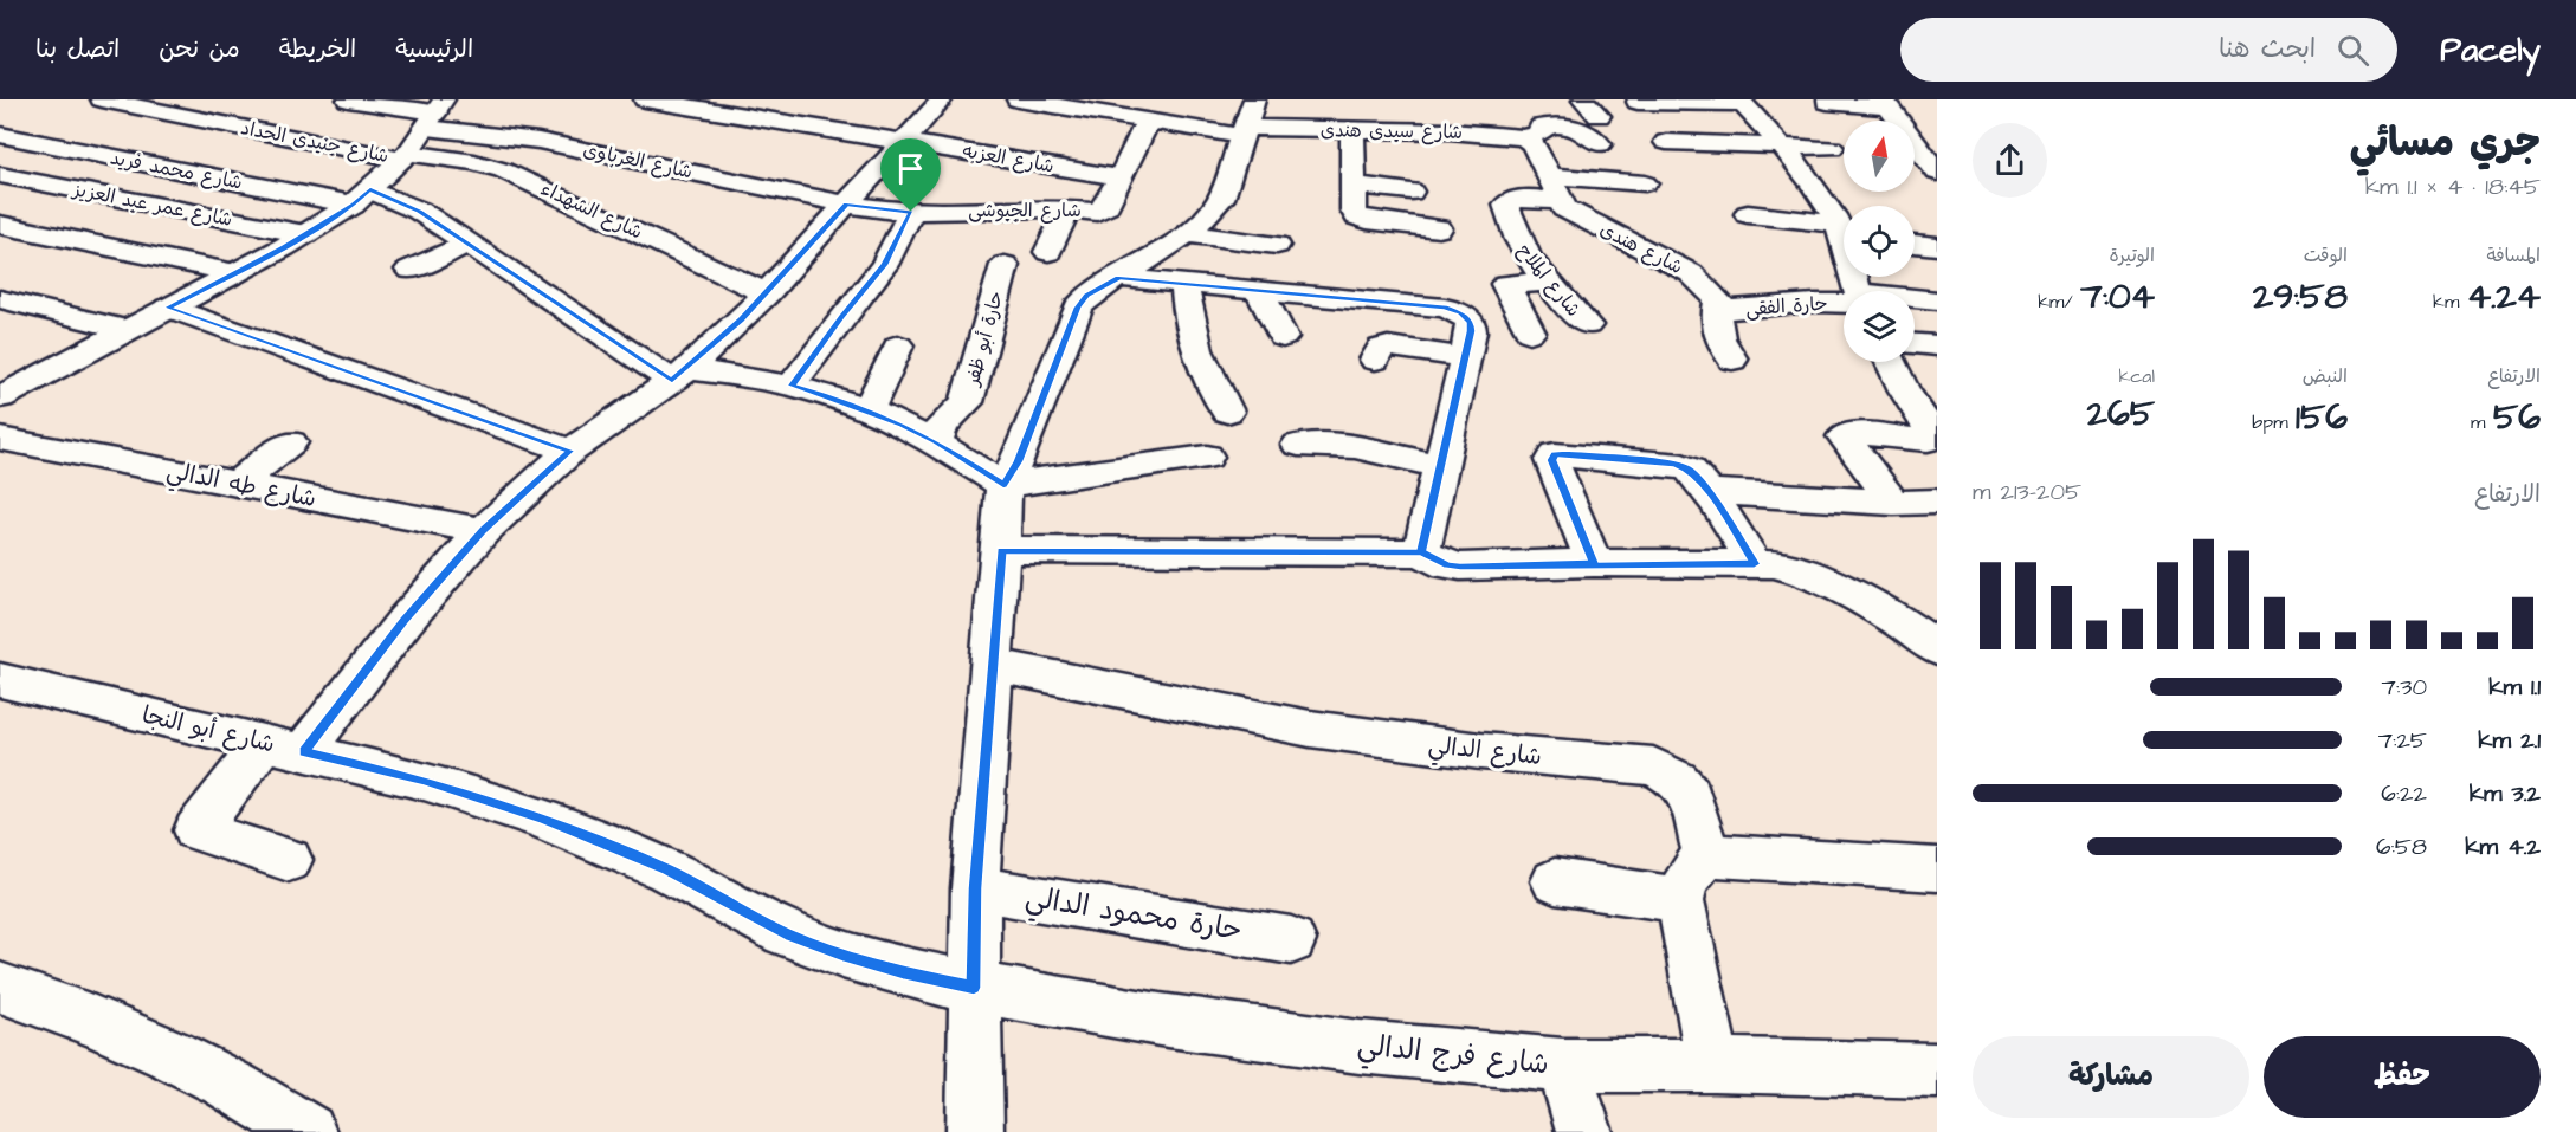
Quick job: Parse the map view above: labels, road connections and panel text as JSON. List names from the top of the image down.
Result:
{
  "streets": {
    "street": [
      "شارع سيدى هندى",
      "شارع جنيدى الحداد",
      "شارع العزبه",
      "شارع الغرباوى",
      "شارع محمد فريد",
      "شارع عمر عبد العزيز",
      "شارع الشهداء",
      "شارع الجيوشى",
      "شارع هندى",
      "شارع الملاح",
      "حارة الفقى",
      "حارة أبو ظفر",
      "شارع طه الدالي",
      "شارع أبو النجا",
      "شارع الدالي",
      "حارة محمود الدالي",
      "شارع فرج الدالي"
    ]
  },
  "crossings": [
    ["شارع سيدى هندى", "شارع الجيوشى"],
    ["شارع جنيدى الحداد", "شارع الشهداء"],
    ["شارع العزبه", "شارع الجيوشى"],
    ["شارع الغرباوى", "شارع الجيوشى"],
    ["شارع هندى", "شارع الملاح"],
    ["شارع هندى", "حارة الفقى"],
    ["شارع أبو النجا", "شارع فرج الدالي"]
  ],
  "north": "top",
  "page": {
    "header": "Pacely",
    "search": "ابحث هنا",
    "nav": [
      "الرئيسية",
      "الخريطة",
      "من نحن",
      "اتصل بنا"
    ],
    "heading": ["جري مسائي", "18:45 · 4 × 1.1 km"],
    "stats": [
      ["المسافة", "4.24 km"],
      ["الوقت", "29:58"],
      ["الوتيرة", "7:04 /km"],
      ["الارتفاع", "56 m"],
      ["النبض", "156 bpm"],
      ["kcal", "265"]
    ],
    "chart": ["الارتفاع", "205–213 m"],
    "list": [
      {
        "name": "1.1 km",
        "note": "7:30"
      },
      {
        "name": "2.1 km",
        "note": "7:25"
      },
      {
        "name": "3.2 km",
        "note": "6:22"
      },
      {
        "name": "4.2 km",
        "note": "6:58"
      }
    ],
    "buttons": ["حفظ", "مشاركة"]
  }
}
